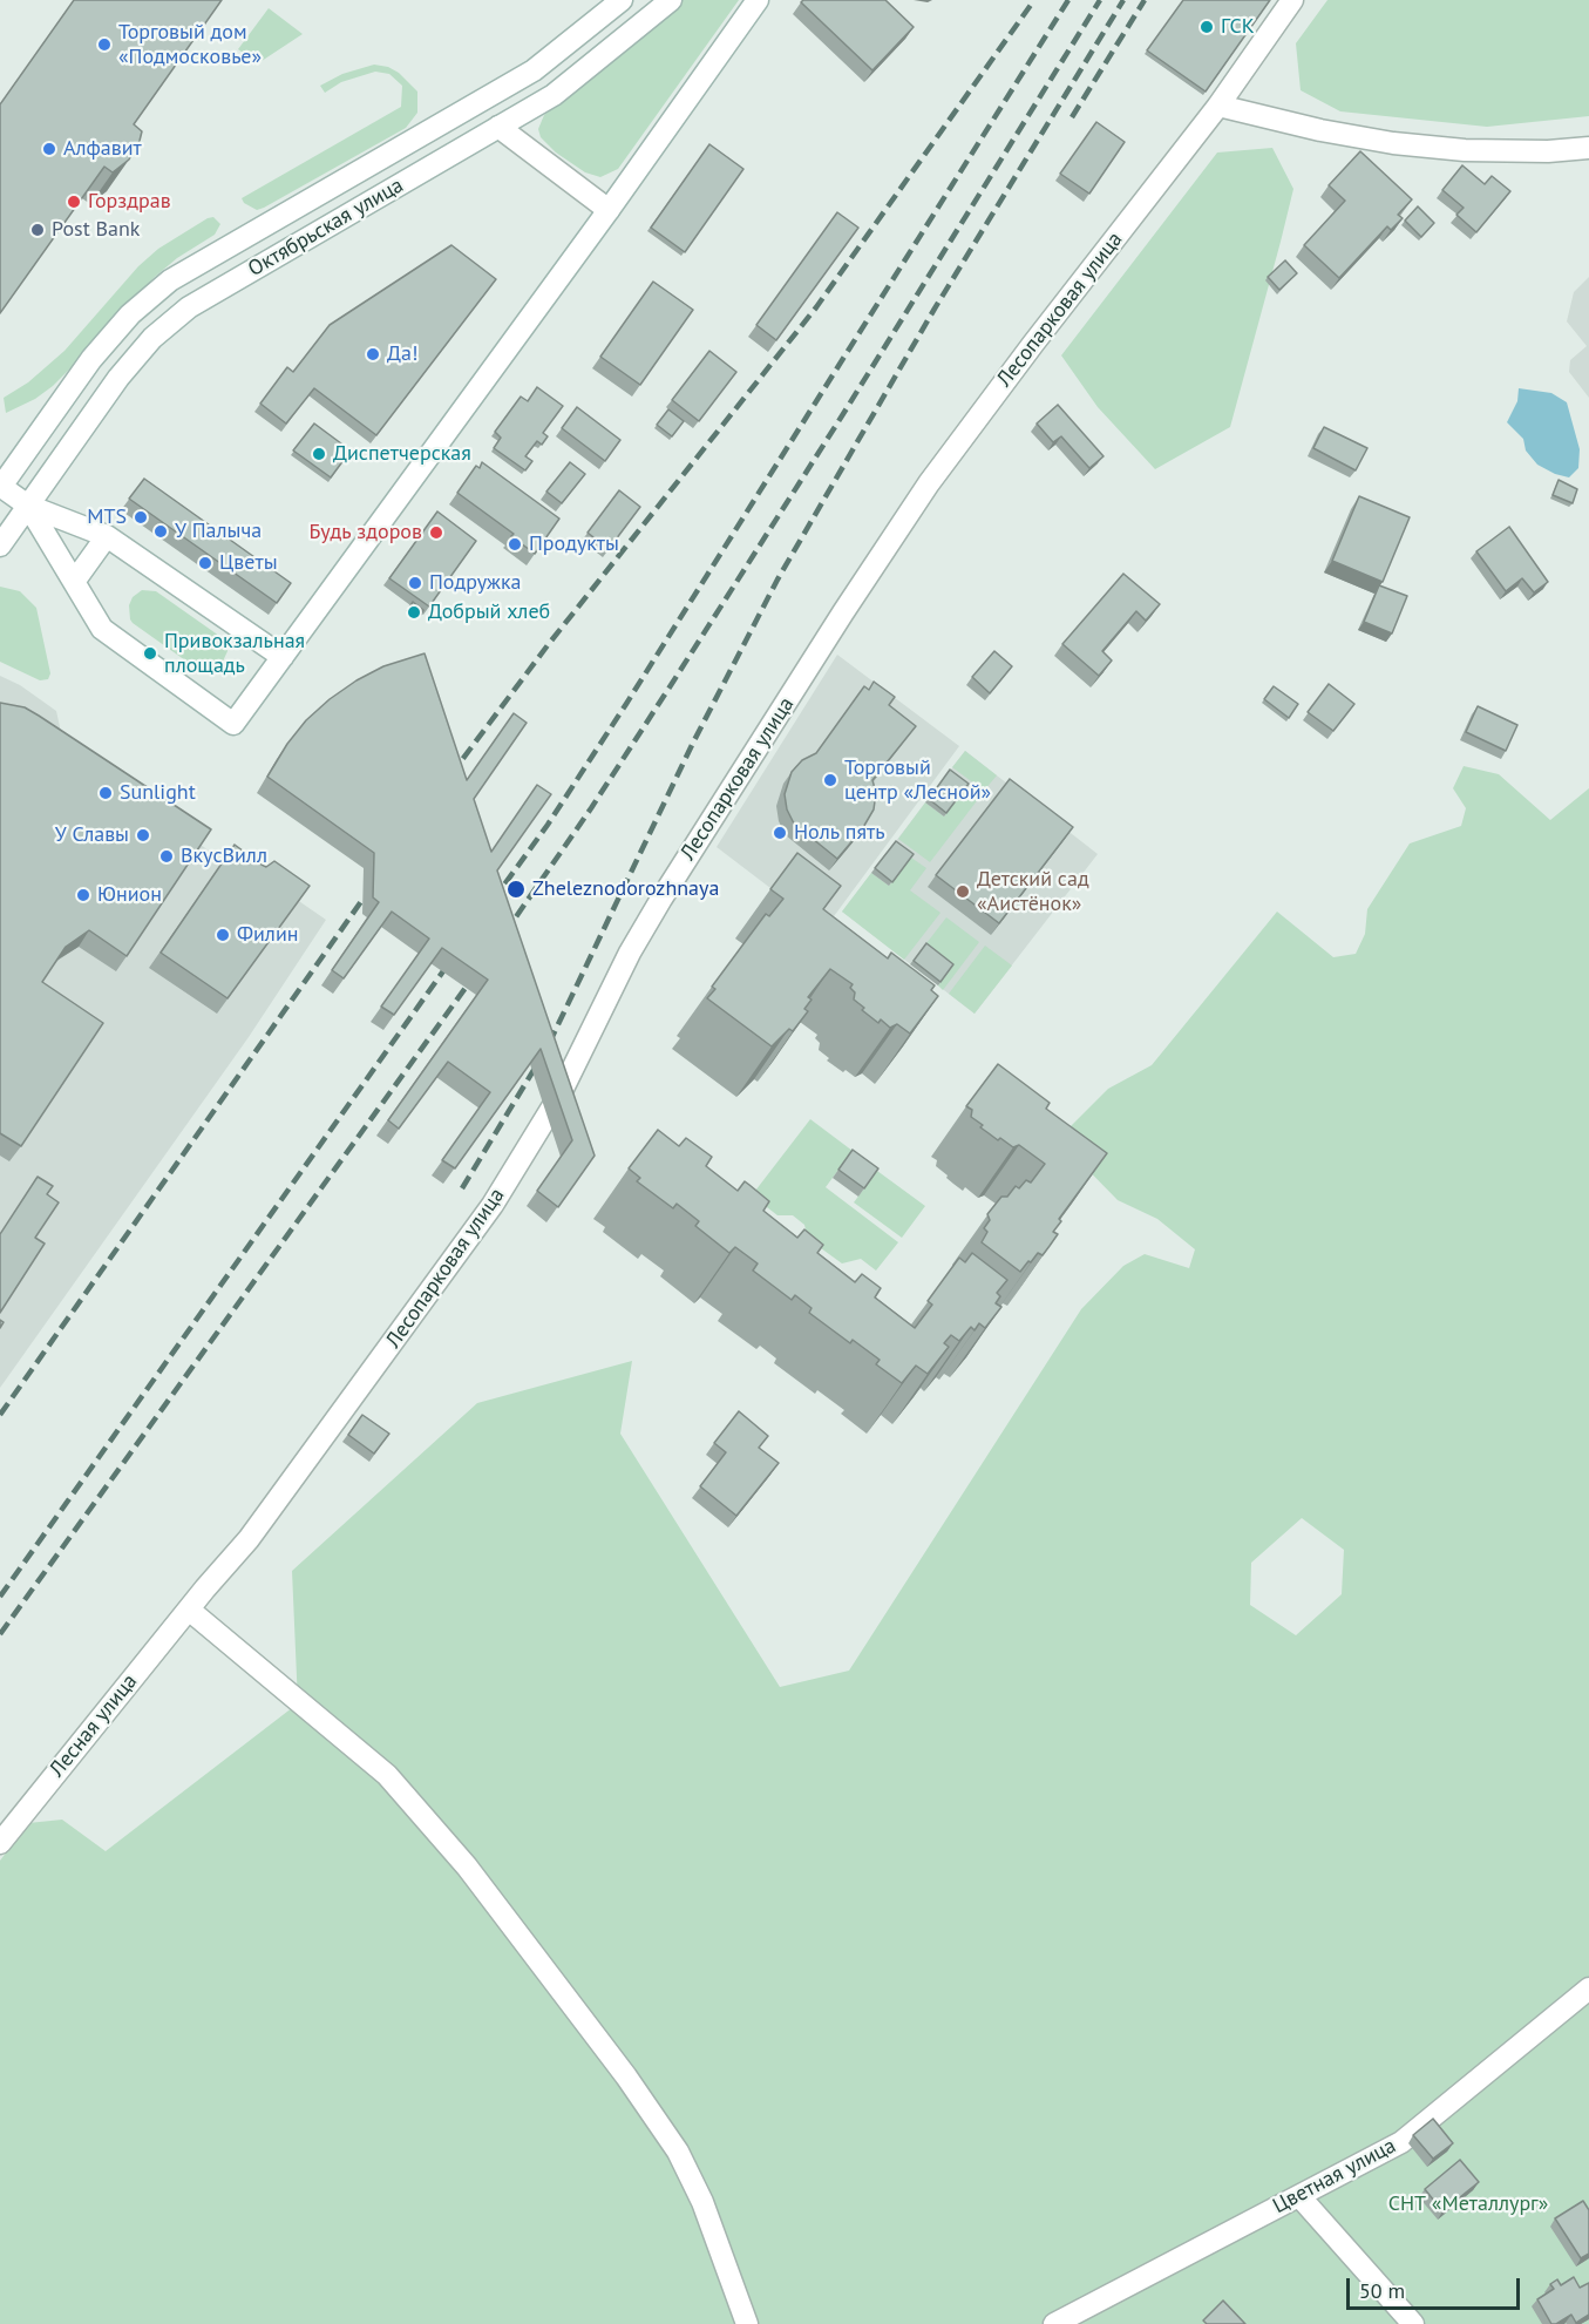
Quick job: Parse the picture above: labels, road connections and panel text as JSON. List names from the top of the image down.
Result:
{
  "streets": {
    "street": [
      "Октябрьская улица",
      "Лесопарковая улица",
      "Лесная улица",
      "Цветная улица"
    ]
  },
  "crossings": [
    ["Лесопарковая улица", "Лесная улица"]
  ],
  "parks": ["СНТ «Металлург»"],
  "places": [
    "ГСК",
    "Торговый дом «Подмосковье»",
    "Алфавит",
    "Горздрав",
    "Post Bank",
    "Да!",
    "Диспетчерская",
    "MTS",
    "У Палыча",
    "Будь здоров",
    "Продукты",
    "Цветы",
    "Подружка",
    "Добрый хлеб",
    "Привокзальная площадь",
    "Торговый центр «Лесной»",
    "Sunlight",
    "Ноль пять",
    "У Славы",
    "ВкусВилл",
    "Zheleznodorozhnаyа",
    "Детский сад «Аистёнок»",
    "Юнион",
    "Филин"
  ],
  "scale_bar": "50 m"
}
